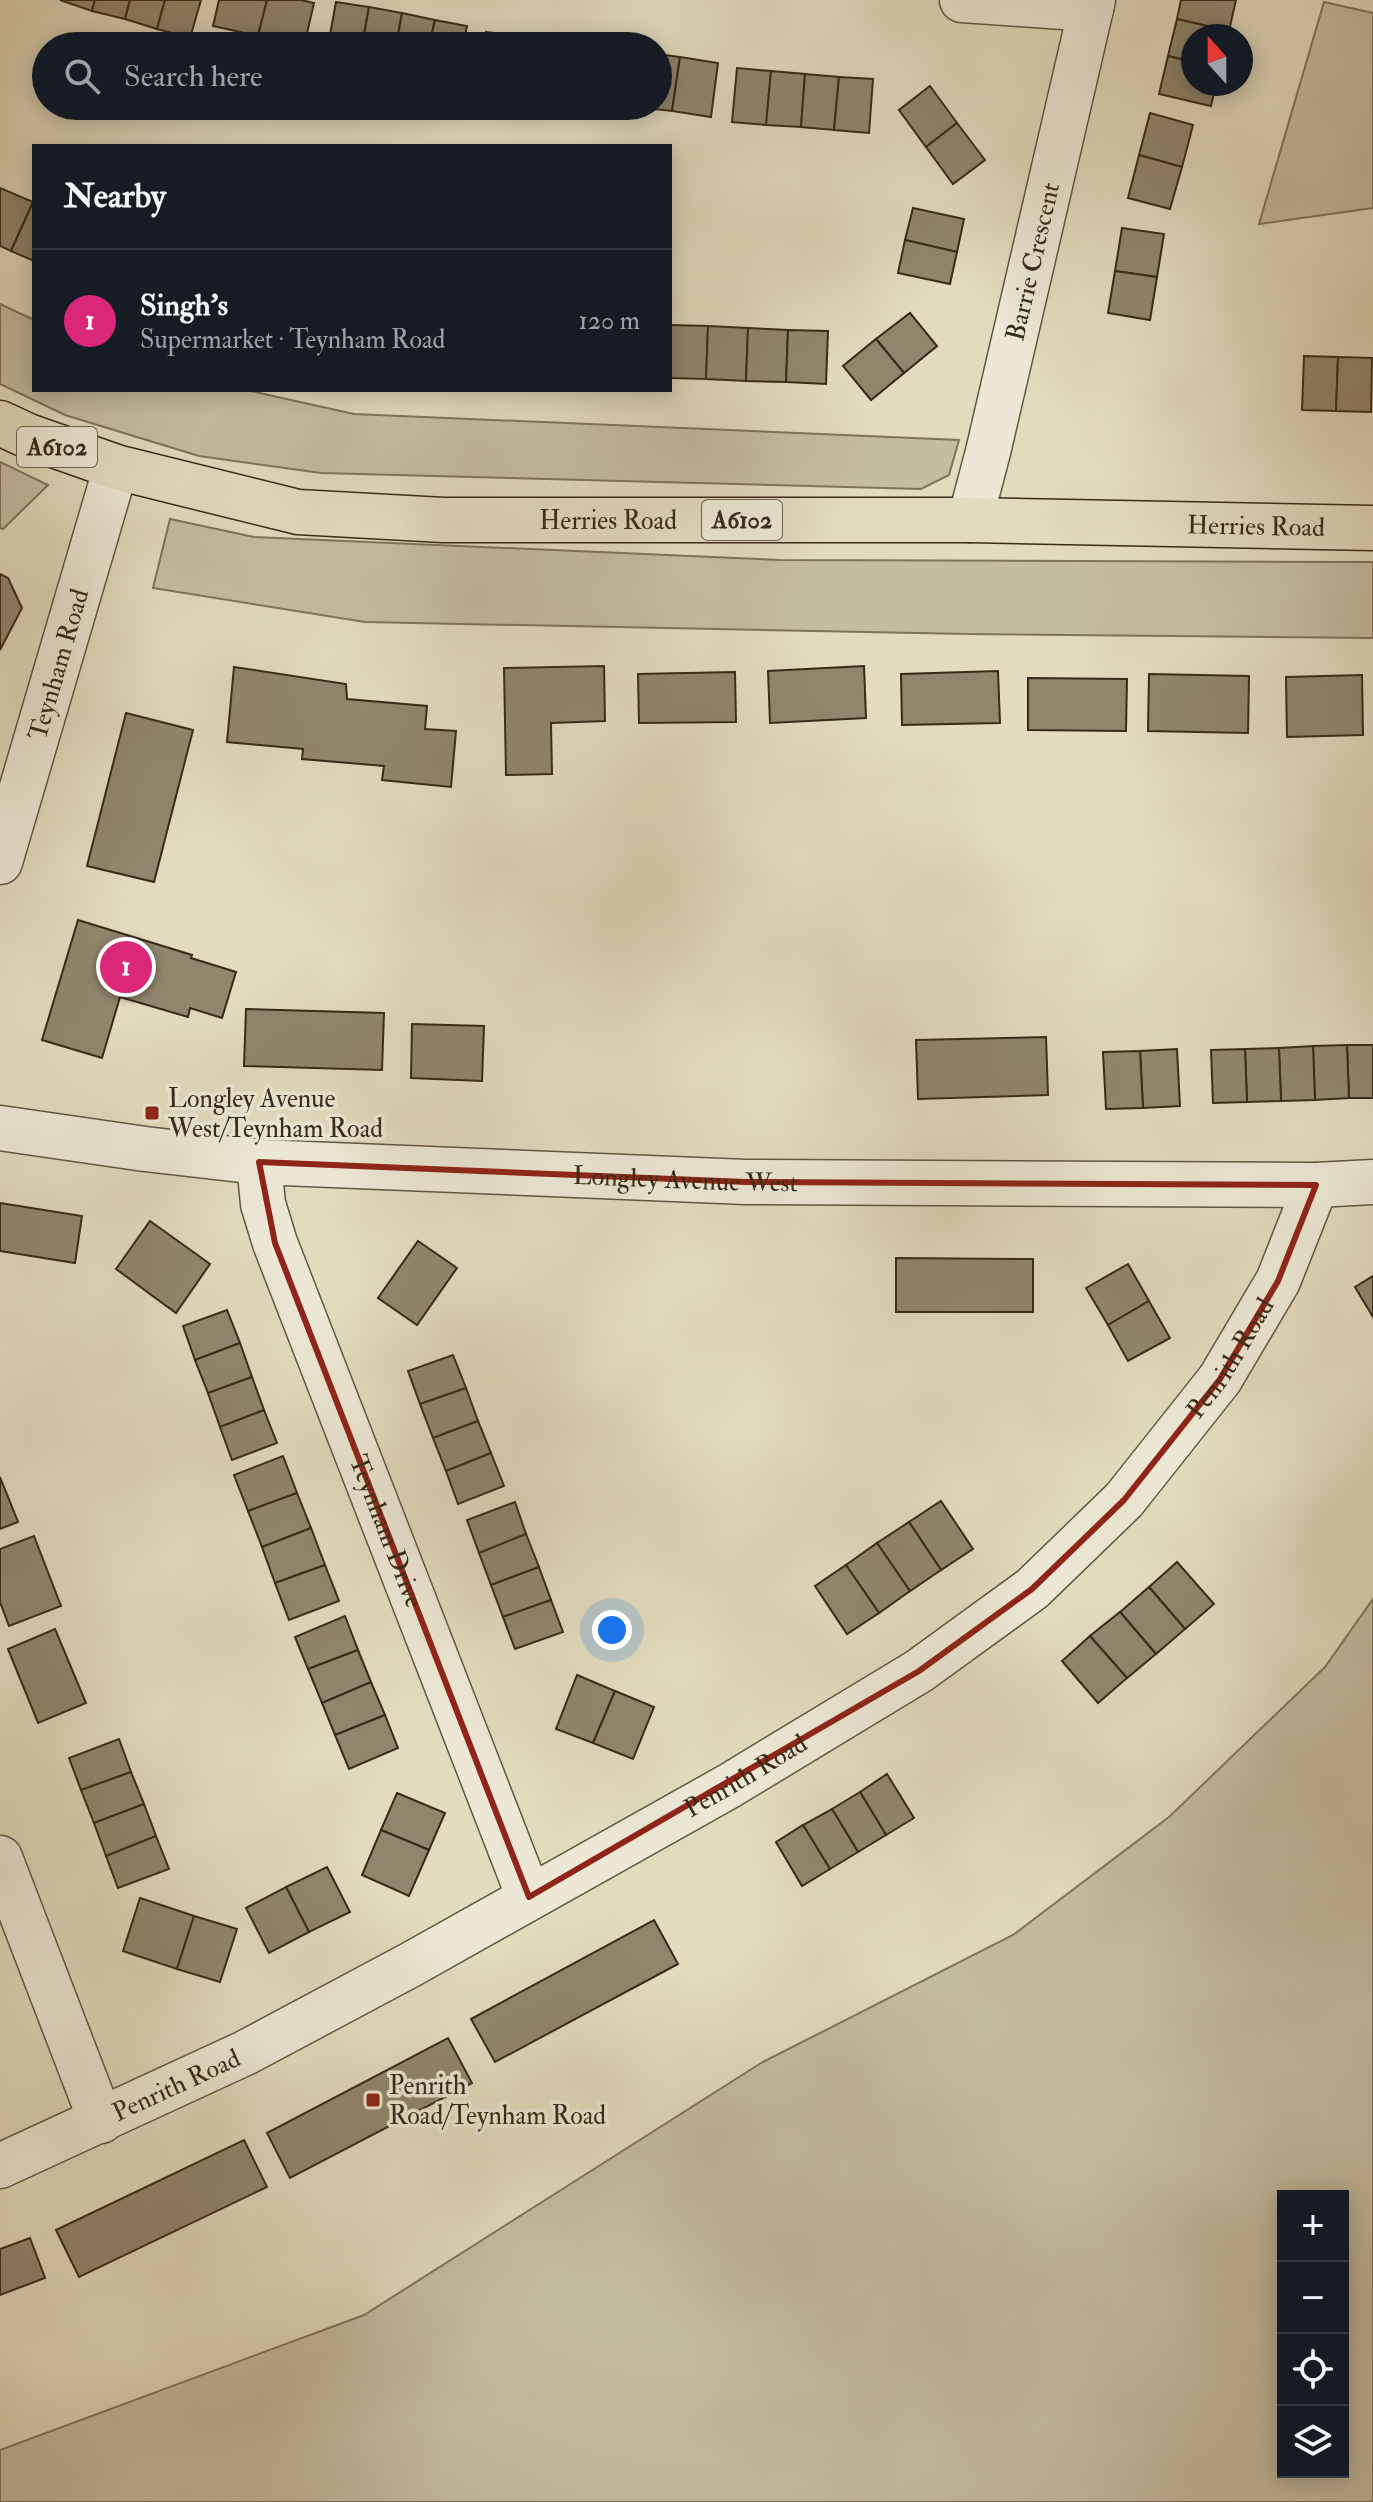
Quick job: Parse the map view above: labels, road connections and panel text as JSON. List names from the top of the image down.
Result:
{
  "streets": {
    "main road": ["A6102", "Herries Road"],
    "street": [
      "Barrie Crescent",
      "Teynham Road",
      "Longley Avenue West",
      "Penrith Road",
      "Teynham Drive"
    ]
  },
  "crossings": [
    ["Barrie Crescent", "Herries Road"],
    ["Herries Road", "Teynham Road"],
    ["Longley Avenue West", "Penrith Road"],
    ["Longley Avenue West", "Teynham Drive"],
    ["Penrith Road", "Teynham Drive"]
  ],
  "places": {
    "transit": ["Longley Avenue West/Teynham Road", "Penrith Road/Teynham Road"]
  },
  "north": "top",
  "page": {
    "search": "Search here",
    "heading": "Nearby",
    "list": [
      {
        "mark": "1",
        "name": "Singh's",
        "note": "Supermarket · Teynham Road",
        "value": "120 m"
      }
    ],
    "pins": "1",
    "map_buttons": ["+", "−"]
  }
}
